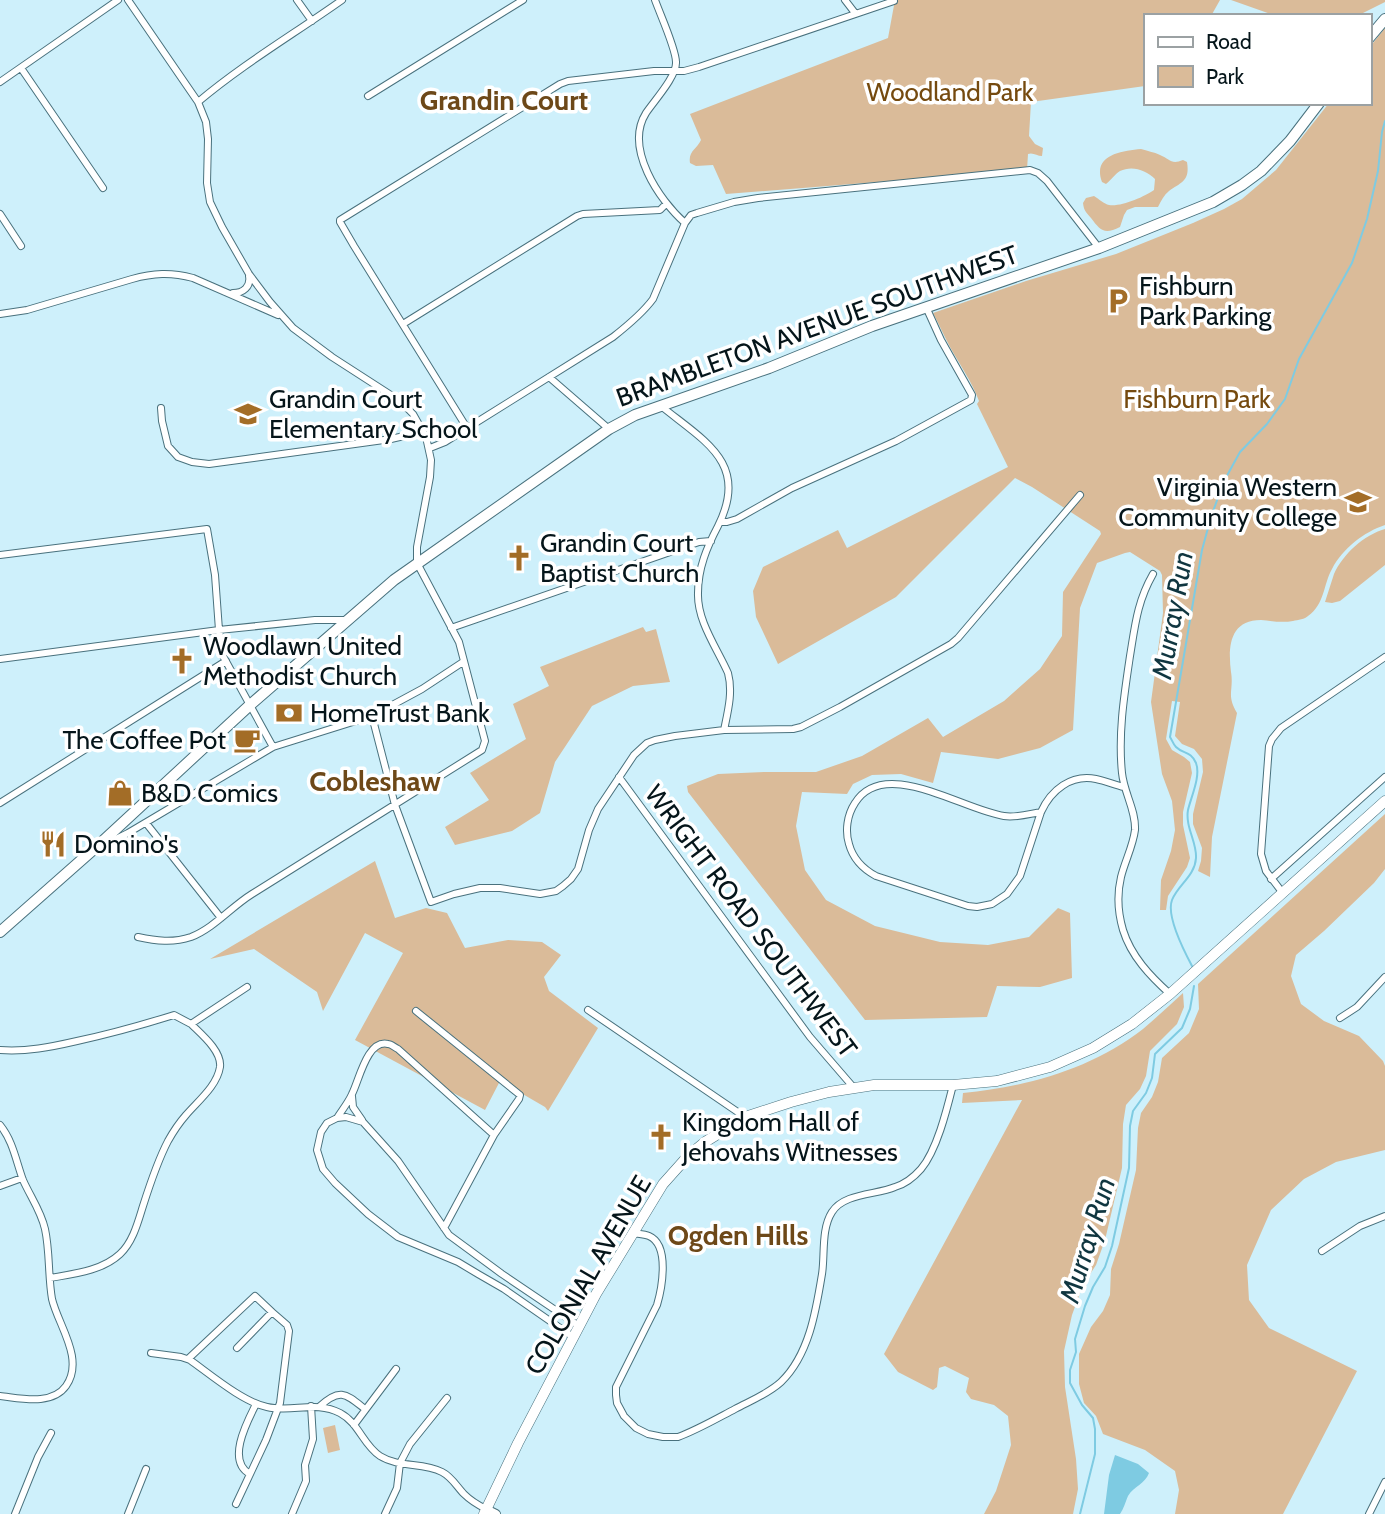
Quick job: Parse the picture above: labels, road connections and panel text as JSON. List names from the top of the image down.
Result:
{
  "streets": {
    "main road": ["BRAMBLETON AVENUE SOUTHWEST", "COLONIAL AVENUE"],
    "street": ["WRIGHT ROAD SOUTHWEST"]
  },
  "crossings": [
    ["WRIGHT ROAD SOUTHWEST", "COLONIAL AVENUE"]
  ],
  "districts": ["Grandin Court", "Cobleshaw", "Ogden Hills"],
  "water": ["Murray Run"],
  "parks": ["Woodland Park", "Fishburn Park"],
  "places": {
    "parking": ["Fishburn Park Parking"],
    "school or university": ["Grandin Court Elementary School", "Virginia Western Community College"],
    "church": ["Grandin Court Baptist Church", "Woodlawn United Methodist Church", "Kingdom Hall of Jehovahs Witnesses"],
    "bank": ["HomeTrust Bank"],
    "cafe": ["The Coffee Pot"],
    "shop": ["B&D Comics"],
    "restaurant": ["Domino's"]
  },
  "legend": ["Road", "Park"]
}
